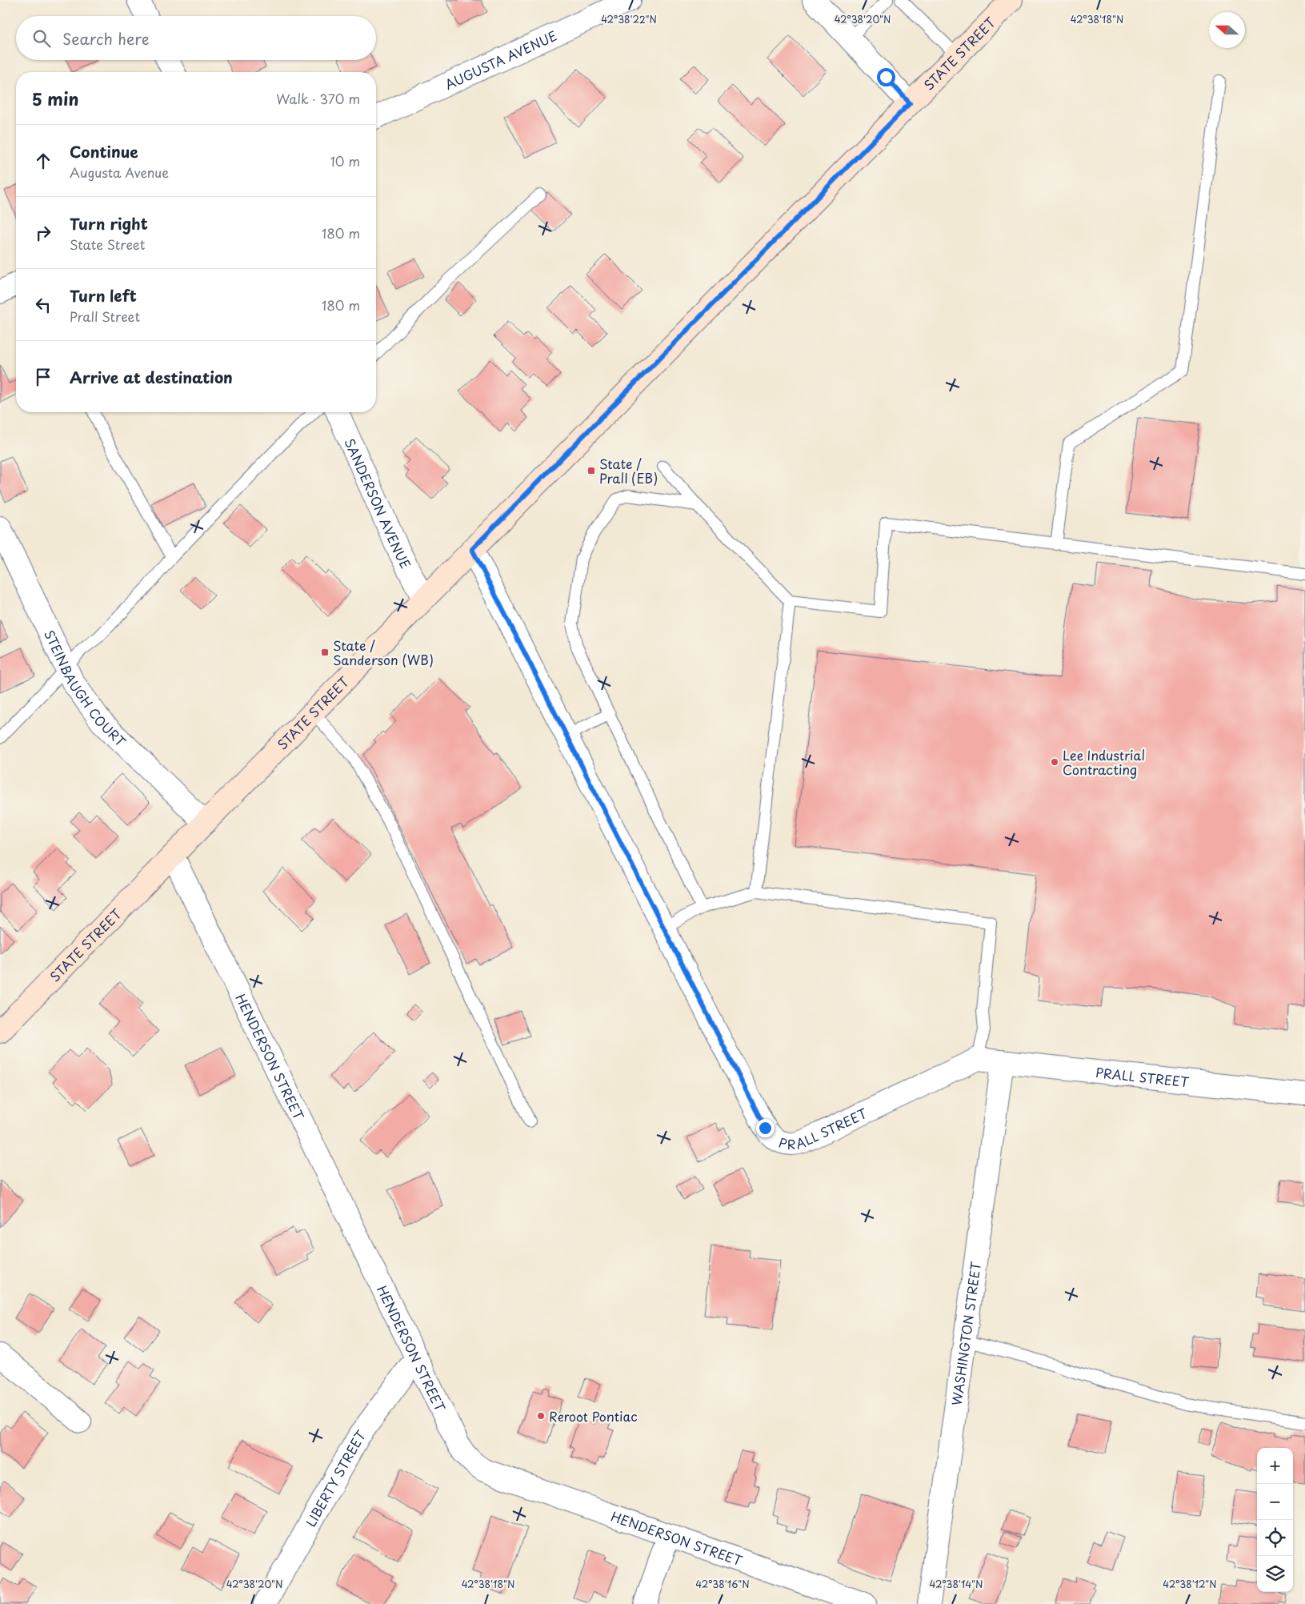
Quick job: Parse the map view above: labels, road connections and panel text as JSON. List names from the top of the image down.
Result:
{
  "streets": {
    "main road": ["STATE STREET"],
    "street": [
      "AUGUSTA AVENUE",
      "SANDERSON AVENUE",
      "STEINBAUGH COURT",
      "HENDERSON STREET",
      "PRALL STREET",
      "WASHINGTON STREET",
      "LIBERTY STREET"
    ]
  },
  "crossings": [
    ["STATE STREET", "SANDERSON AVENUE"],
    ["STATE STREET", "STEINBAUGH COURT"],
    ["STATE STREET", "HENDERSON STREET"],
    ["STATE STREET", "PRALL STREET"],
    ["HENDERSON STREET", "LIBERTY STREET"],
    ["PRALL STREET", "WASHINGTON STREET"]
  ],
  "places": {
    "transit": ["State / Prall (EB)", "State / Sanderson (WB)"],
    "other": ["Lee Industrial Contracting", "Reroot Pontiac"]
  },
  "north": "left",
  "page": {
    "search": "Search here",
    "heading": ["5 min", "Walk · 370 m"],
    "list": [
      ["Continue", "Augusta Avenue", "10 m"],
      ["Turn right", "State Street", "180 m"],
      ["Turn left", "Prall Street", "180 m"],
      "Arrive at destination"
    ],
    "map_buttons": ["+", "−"]
  },
  "coordinates": [
    "42°38'22\"N",
    "42°38'20\"N",
    "42°38'18\"N",
    "42°38'16\"N",
    "42°38'14\"N",
    "42°38'12\"N"
  ]
}
